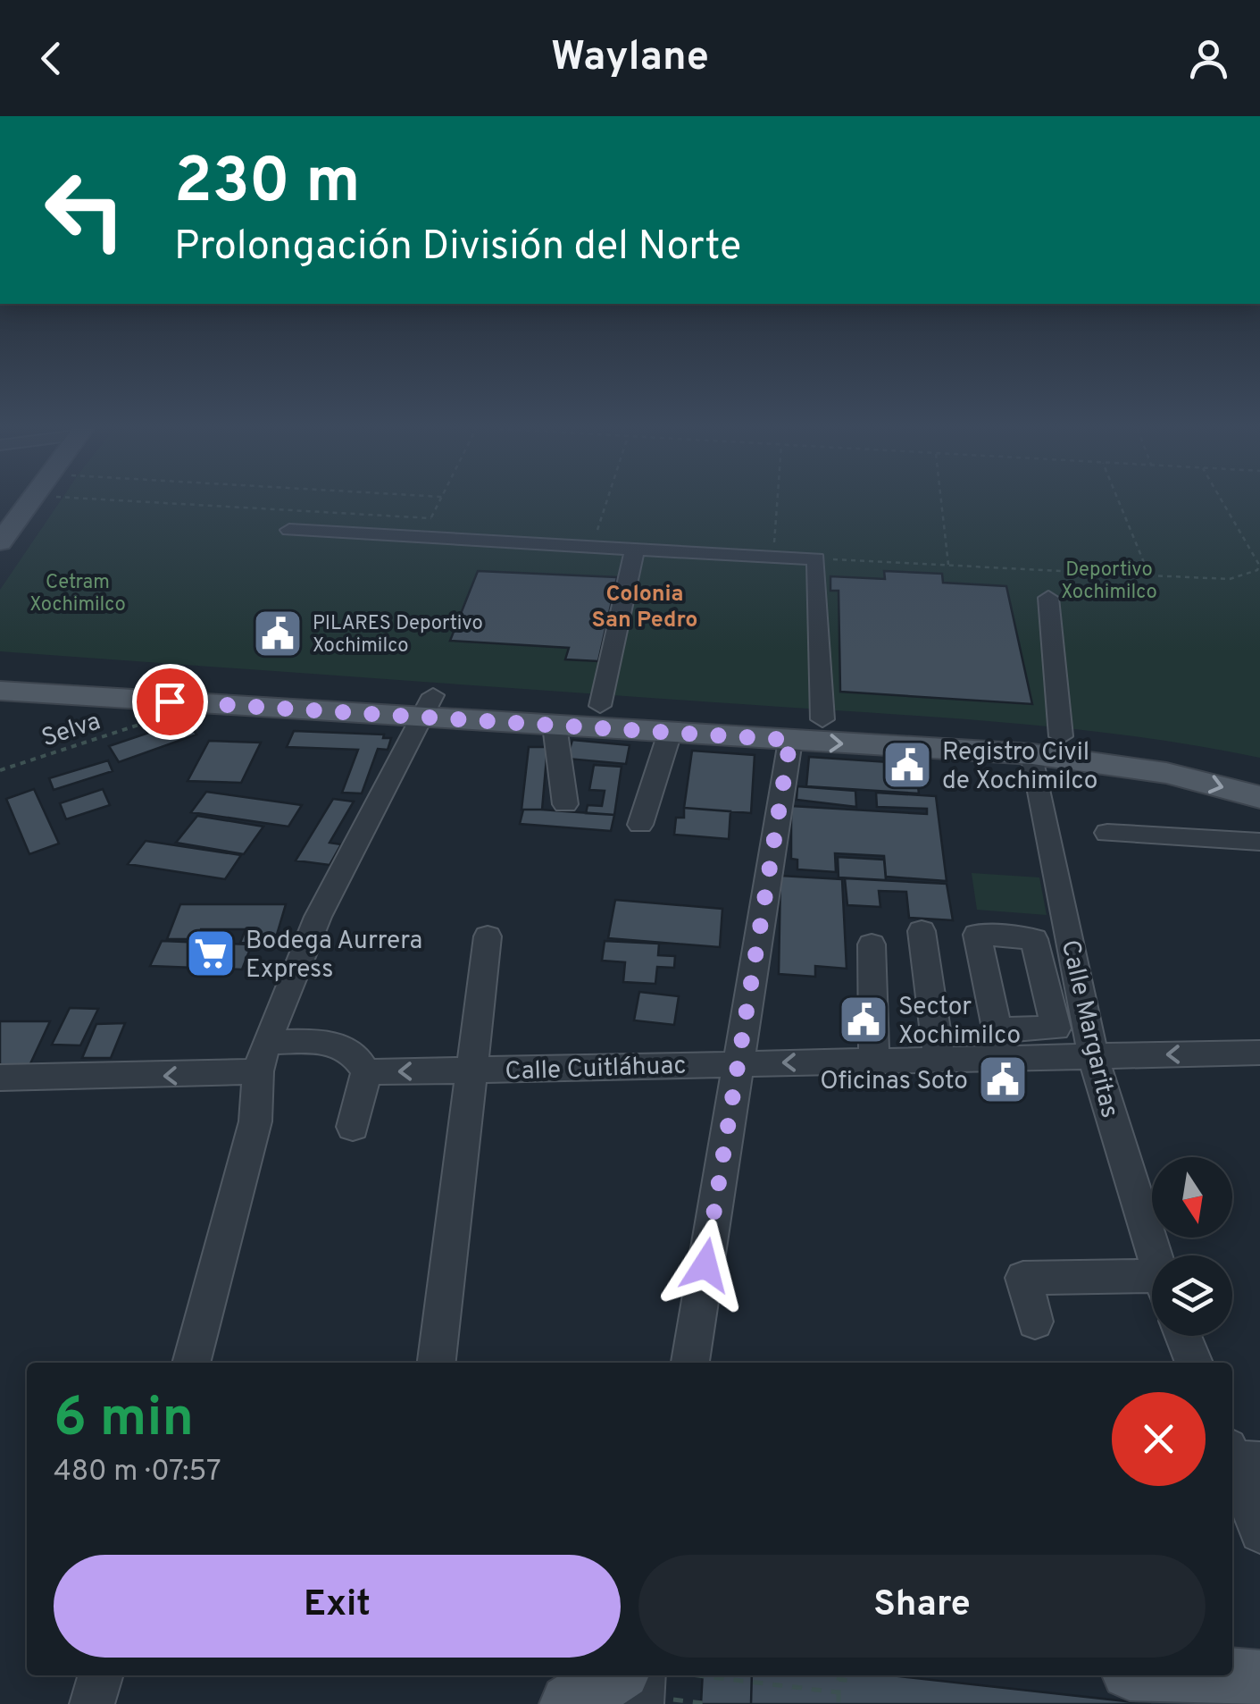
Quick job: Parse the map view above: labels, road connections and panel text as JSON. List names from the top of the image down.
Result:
{
  "streets": {
    "street": ["Calle Margaritas", "Calle Cuitláhuac"],
    "path": ["Selva"]
  },
  "crossings": [
    ["Calle Margaritas", "Calle Cuitláhuac"]
  ],
  "districts": ["Colonia San Pedro"],
  "parks": ["Deportivo Xochimilco", "Cetram Xochimilco"],
  "places": {
    "public building": [
      "PILARES Deportivo Xochimilco",
      "Registro Civil de Xochimilco",
      "Sector Xochimilco",
      "Oficinas Soto"
    ],
    "supermarket": ["Bodega Aurrera Express"]
  },
  "north": "bottom",
  "page": {
    "header": "Waylane",
    "turn": ["230 m", "Prolongación División del Norte"],
    "heading": ["6 min", "480 m · 07:57"],
    "buttons": ["Exit", "Share"]
  }
}
